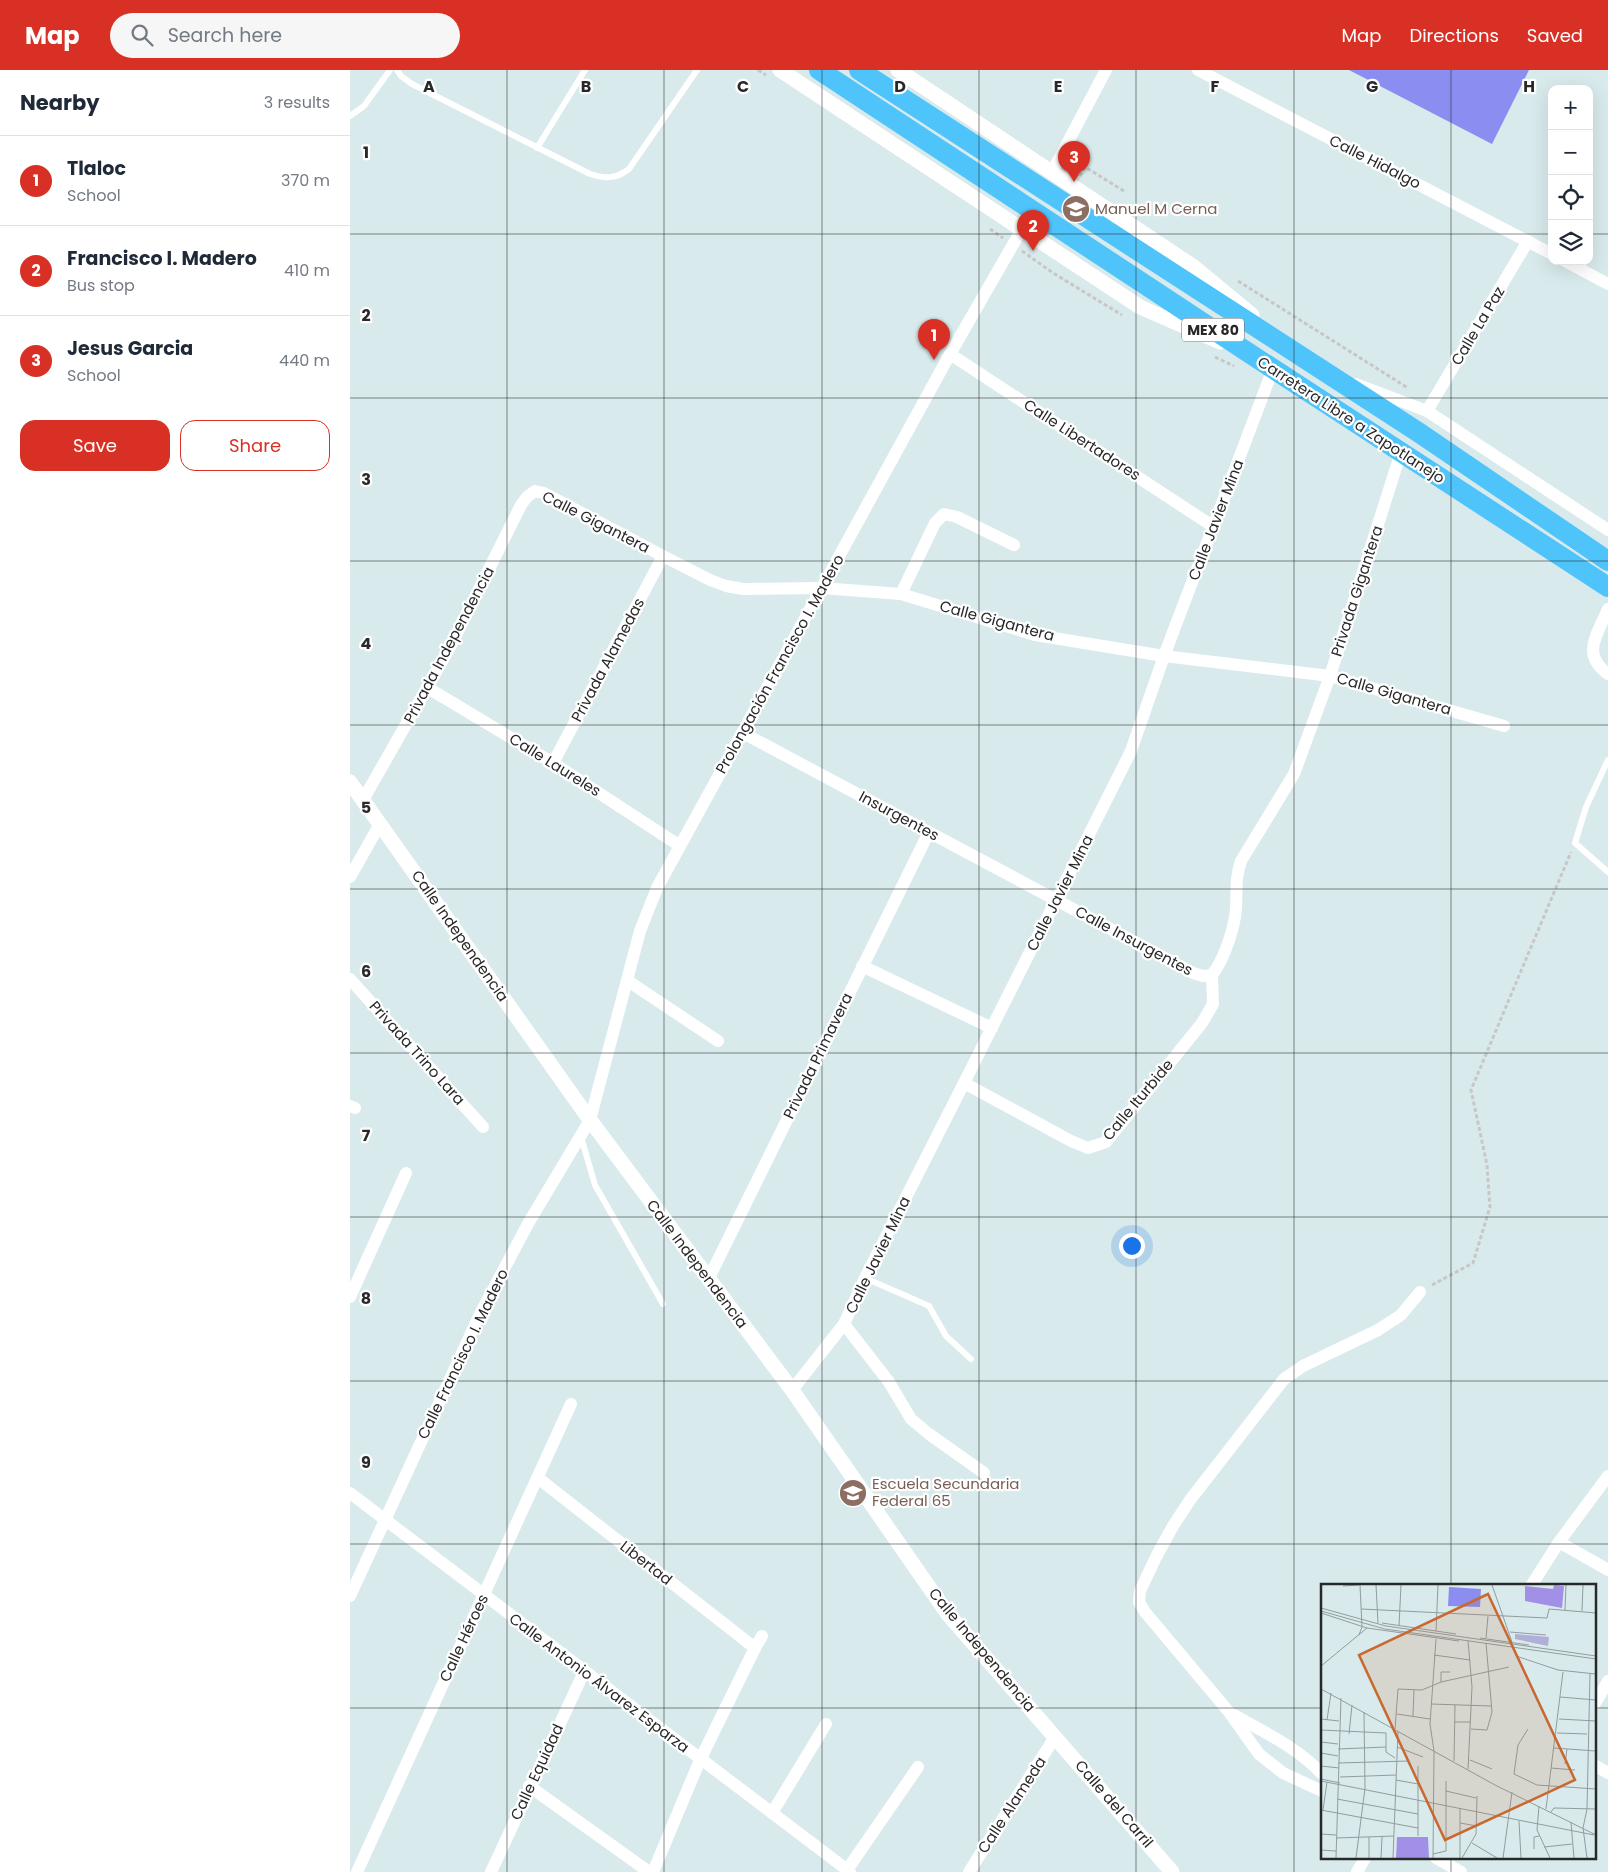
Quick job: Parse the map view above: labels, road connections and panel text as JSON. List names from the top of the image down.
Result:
{
  "streets": {
    "main road": ["MEX 80", "Carretera Libre a Zapotlanejo"],
    "street": [
      "Calle Hidalgo",
      "Calle La Paz",
      "Calle Libertadores",
      "Calle Javier Mina",
      "Calle Gigantera",
      "Privada Gigantera",
      "Privada Independencia",
      "Privada Alamedas",
      "Prolongación Francisco I. Madero",
      "Calle Laureles",
      "Insurgentes",
      "Calle Independencia",
      "Calle Insurgentes",
      "Privada Trino Lara",
      "Privada Primavera",
      "Calle Iturbide",
      "Calle Francisco I. Madero",
      "Libertad",
      "Calle Héroes",
      "Calle Antonio Álvarez Esparza",
      "Calle Equidad",
      "Calle del Carril",
      "Calle Alameda"
    ]
  },
  "crossings": [
    ["Calle Hidalgo", "Calle La Paz"],
    ["Carretera Libre a Zapotlanejo", "Calle Javier Mina"],
    ["Carretera Libre a Zapotlanejo", "Privada Gigantera"],
    ["Calle Libertadores", "Calle Javier Mina"],
    ["Calle Libertadores", "Prolongación Francisco I. Madero"],
    ["Calle Javier Mina", "Calle Gigantera"],
    ["Calle Javier Mina", "Insurgentes"],
    ["Calle Javier Mina", "Calle Independencia"],
    ["Calle Javier Mina", "Calle Insurgentes"],
    ["Calle Javier Mina", "Calle Iturbide"],
    ["Calle Gigantera", "Privada Gigantera"],
    ["Calle Gigantera", "Privada Independencia"],
    ["Calle Gigantera", "Privada Alamedas"],
    ["Calle Gigantera", "Prolongación Francisco I. Madero"],
    ["Privada Gigantera", "Calle Insurgentes"],
    ["Privada Gigantera", "Calle Iturbide"],
    ["Privada Independencia", "Calle Laureles"],
    ["Privada Independencia", "Calle Independencia"],
    ["Privada Alamedas", "Calle Laureles"],
    ["Prolongación Francisco I. Madero", "Calle Laureles"],
    ["Prolongación Francisco I. Madero", "Insurgentes"],
    ["Prolongación Francisco I. Madero", "Calle Independencia"],
    ["Prolongación Francisco I. Madero", "Calle Francisco I. Madero"],
    ["Insurgentes", "Calle Insurgentes"],
    ["Insurgentes", "Privada Primavera"],
    ["Calle Independencia", "Privada Primavera"],
    ["Calle Independencia", "Calle Francisco I. Madero"],
    ["Calle Independencia", "Calle del Carril"],
    ["Calle Independencia", "Calle Alameda"],
    ["Calle Insurgentes", "Calle Iturbide"],
    ["Calle Francisco I. Madero", "Calle Antonio Álvarez Esparza"],
    ["Libertad", "Calle Héroes"],
    ["Calle Héroes", "Calle Antonio Álvarez Esparza"],
    ["Calle Antonio Álvarez Esparza", "Calle Equidad"],
    ["Calle del Carril", "Calle Alameda"]
  ],
  "places": {
    "school or university": ["Manuel M Cerna", "Escuela Secundaria Federal 65"]
  },
  "page": {
    "header": "Map",
    "search": "Search here",
    "nav": ["Map", "Directions", "Saved"],
    "heading": ["Nearby", "3 results"],
    "map_buttons": ["+", "−"],
    "list": [
      {
        "mark": "1",
        "name": "Tlaloc",
        "note": "School",
        "value": "370 m"
      },
      {
        "mark": "2",
        "name": "Francisco I. Madero",
        "note": "Bus stop",
        "value": "410 m"
      },
      {
        "mark": "3",
        "name": "Jesus Garcia",
        "note": "School",
        "value": "440 m"
      }
    ],
    "pins": ["3", "2", "1"],
    "buttons": ["Save", "Share"]
  },
  "grid": {
    "columns": [
      "A",
      "B",
      "C",
      "D",
      "E",
      "F",
      "G",
      "H"
    ],
    "rows": [
      "1",
      "2",
      "3",
      "4",
      "5",
      "6",
      "7",
      "8",
      "9"
    ]
  }
}
